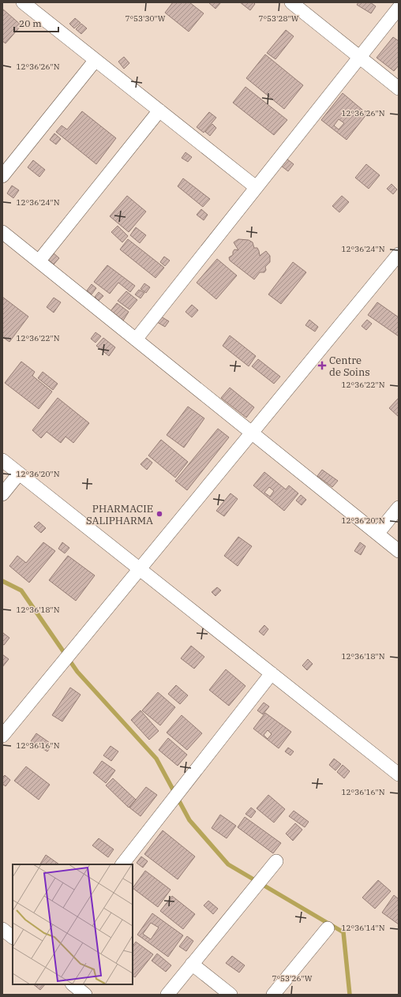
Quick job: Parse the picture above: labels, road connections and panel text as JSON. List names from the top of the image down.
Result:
{
  "places": {
    "health": ["Centre de Soins"],
    "other": ["PHARMACIE SALIPHARMA"]
  },
  "scale_bar": "20 m",
  "coordinates": [
    "7°53'30\"W",
    "7°53'28\"W",
    "12°36'26\"N",
    "12°36'24\"N",
    "12°36'22\"N",
    "12°36'20\"N",
    "12°36'18\"N",
    "12°36'16\"N",
    "12°36'14\"N",
    "7°53'26\"W"
  ]
}
